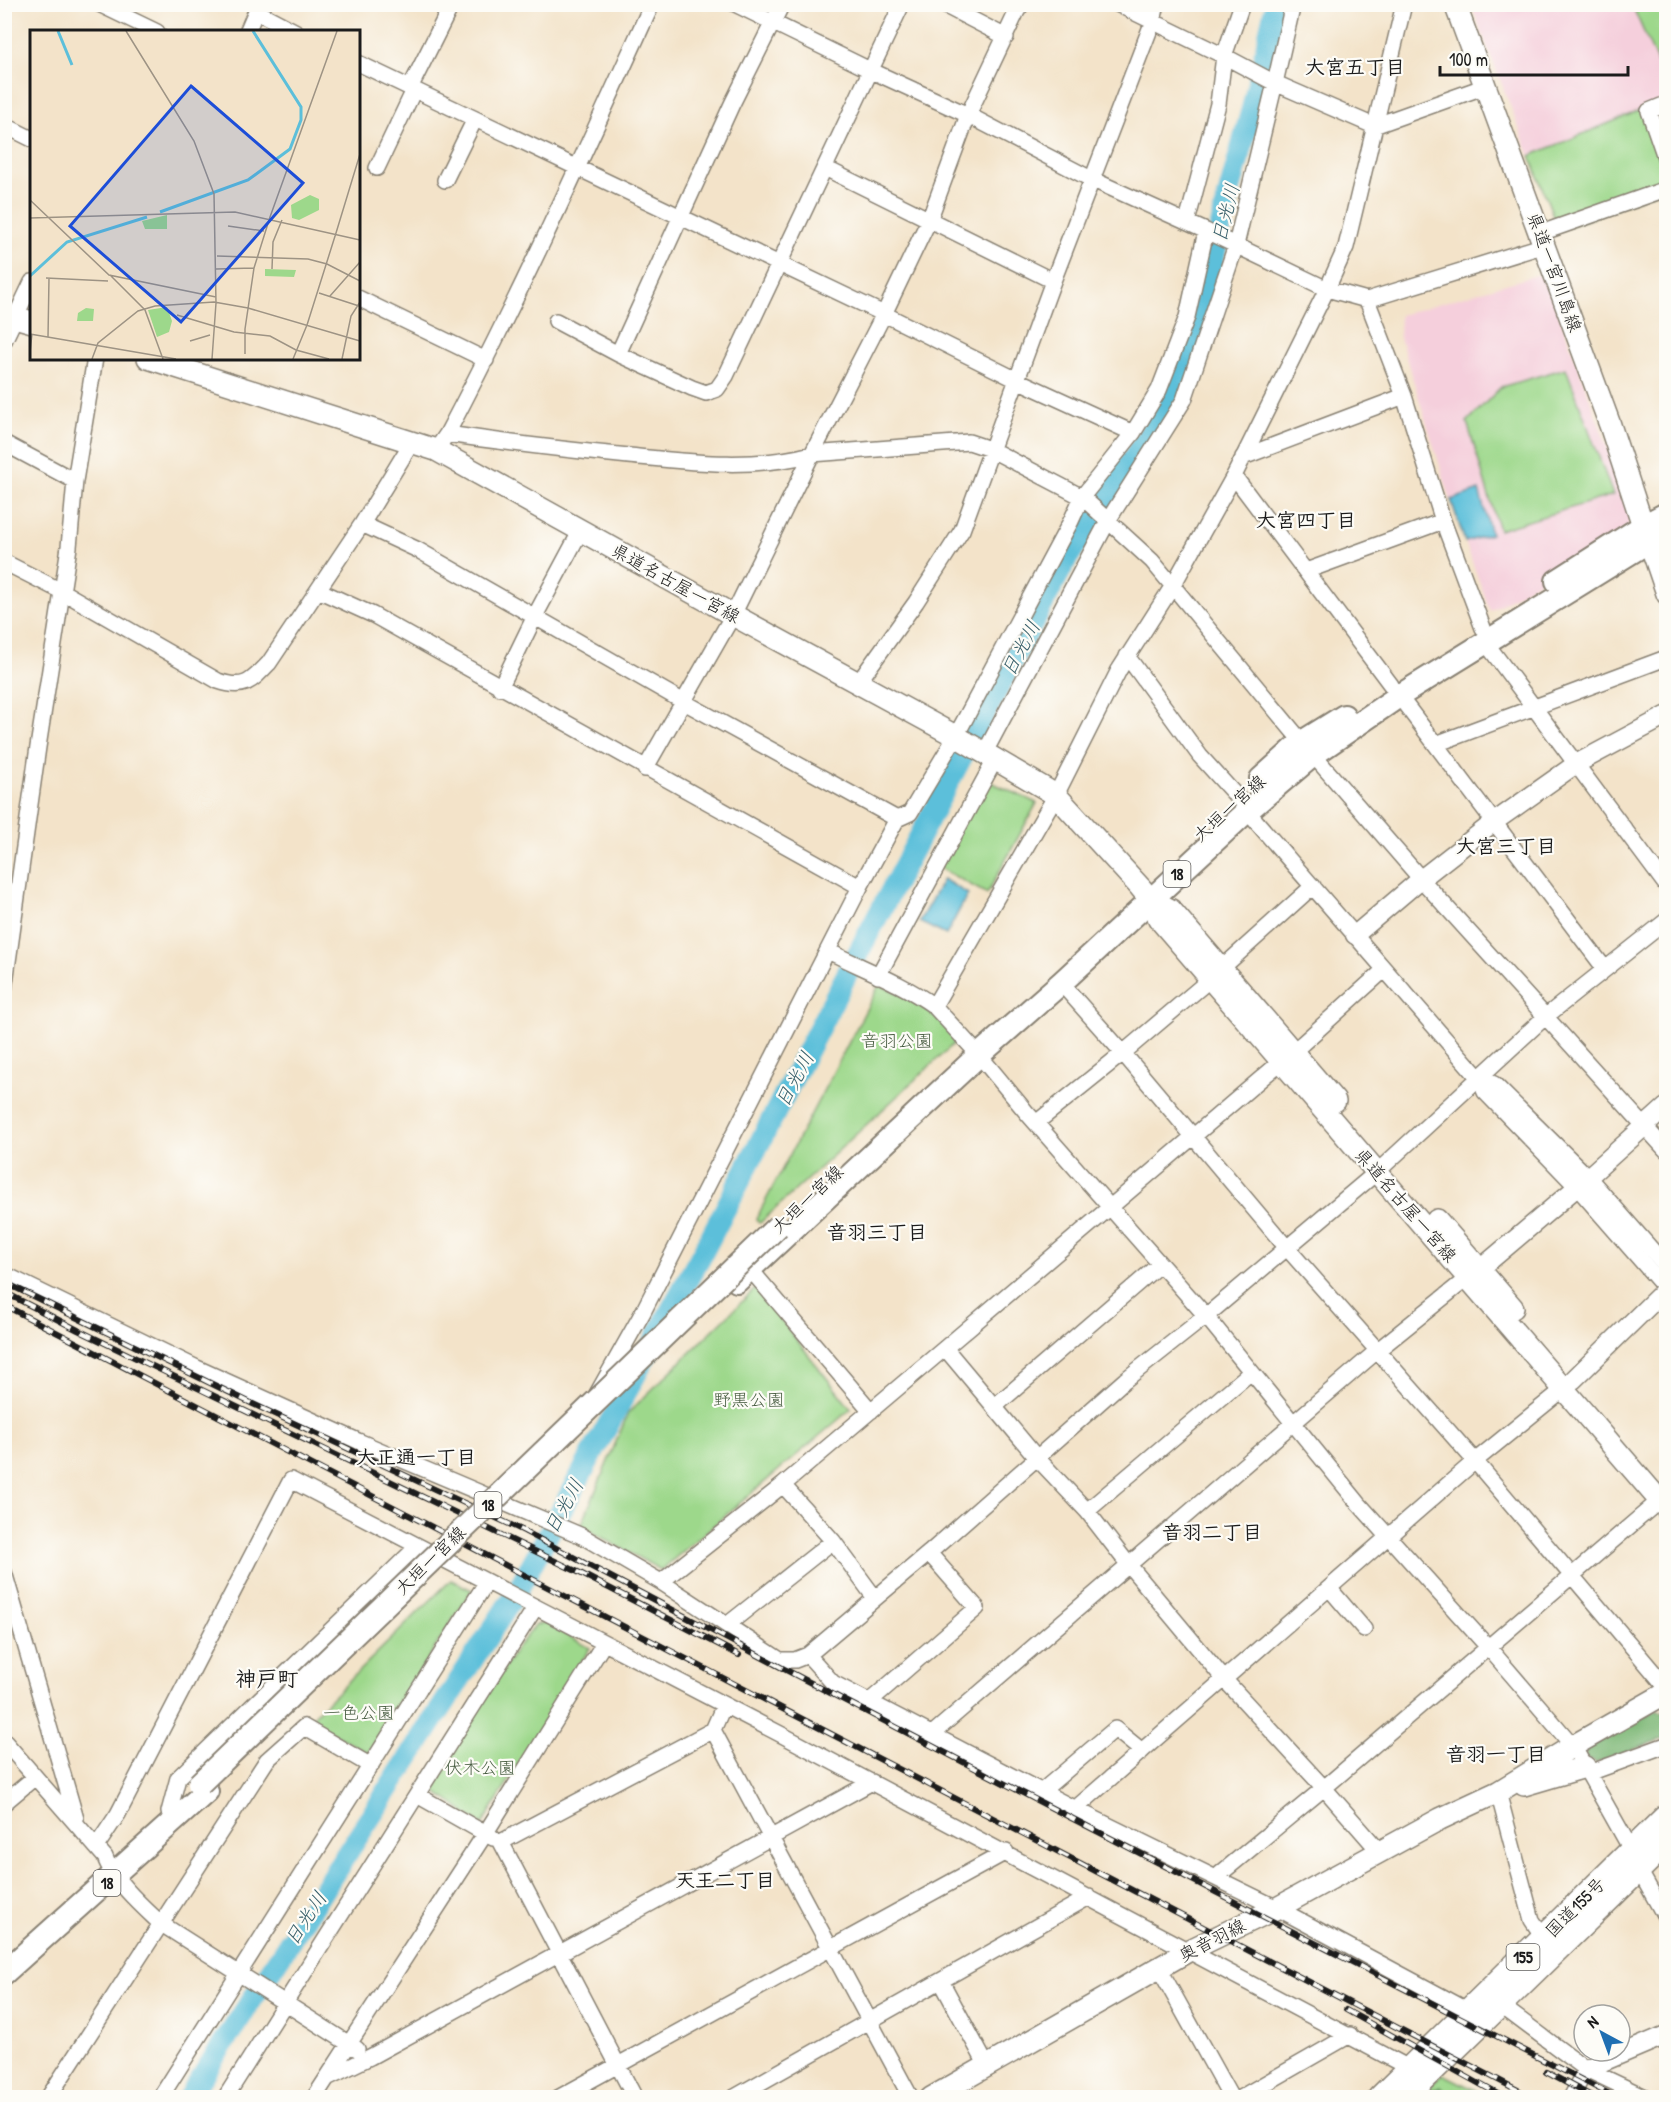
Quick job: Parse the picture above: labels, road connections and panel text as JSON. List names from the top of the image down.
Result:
{
  "streets": {
    "highway": ["国道155号", "155"],
    "main road": [
      "県道一宮川島線",
      "県道名古屋一宮線",
      "大垣一宮線",
      "18",
      "奥音羽線"
    ]
  },
  "crossings": [
    ["県道一宮川島線", "大垣一宮線"],
    ["県道名古屋一宮線", "大垣一宮線"]
  ],
  "districts": [
    "大宮五丁目",
    "大宮四丁目",
    "大宮三丁目",
    "音羽三丁目",
    "大正通一丁目",
    "音羽二丁目",
    "神戸町",
    "音羽一丁目",
    "天王二丁目"
  ],
  "water": ["日光川"],
  "parks": [
    "音羽公園",
    "野黒公園",
    "一色公園",
    "伏木公園"
  ],
  "scale_bar": "100 m",
  "north": "top left"
}
